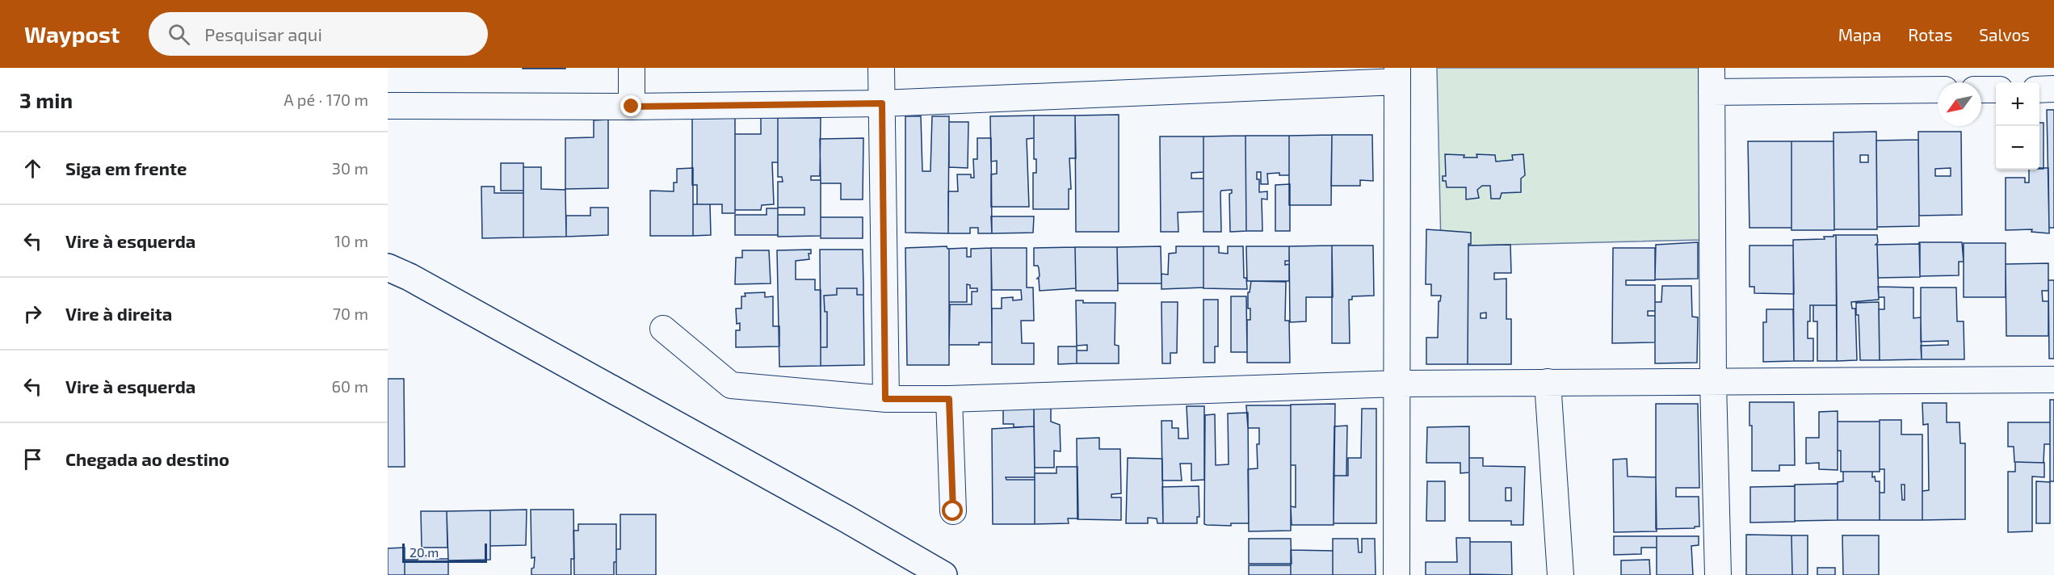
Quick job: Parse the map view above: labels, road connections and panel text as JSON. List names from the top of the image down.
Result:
{
  "scale_bar": "20 m",
  "north": "bottom left",
  "page": {
    "header": "Waypost",
    "search": "Pesquisar aqui",
    "nav": ["Mapa", "Rotas", "Salvos"],
    "heading": ["3 min", "A pé · 170 m"],
    "map_buttons": ["+", "−"],
    "list": [
      ["Siga em frente", "30 m"],
      ["Vire à esquerda", "10 m"],
      ["Vire à direita", "70 m"],
      ["Vire à esquerda", "60 m"],
      "Chegada ao destino"
    ],
    "scale": "20 m"
  }
}
